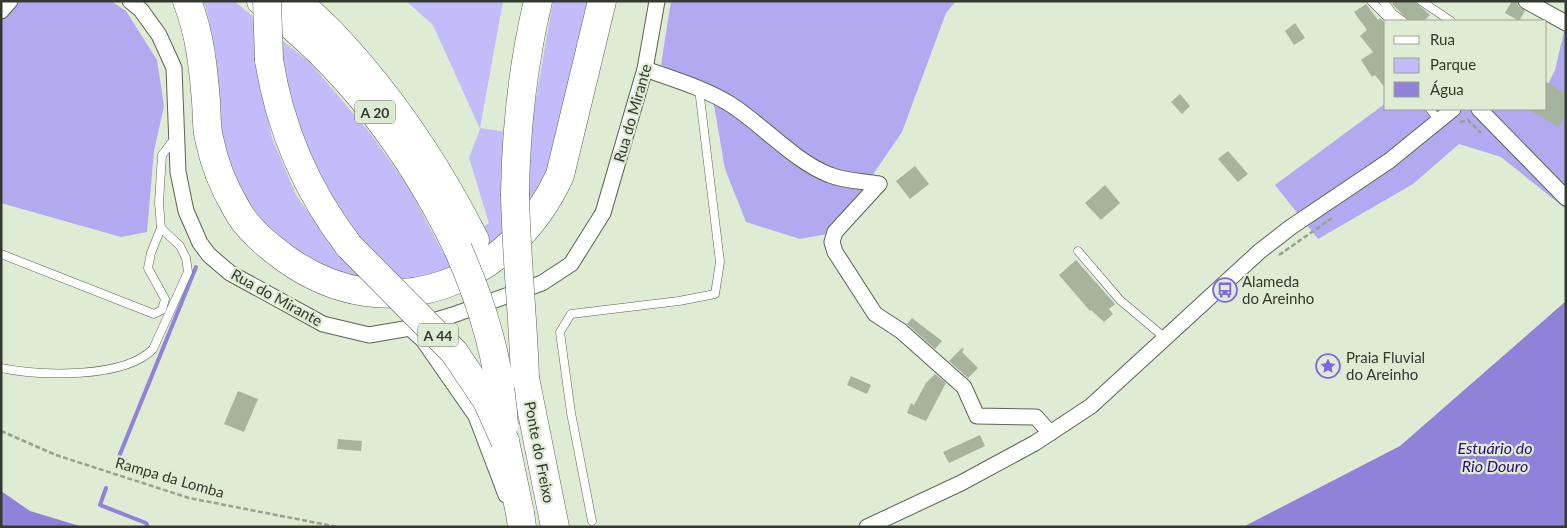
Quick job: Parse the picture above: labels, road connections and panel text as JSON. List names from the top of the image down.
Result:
{
  "streets": {
    "highway": ["A 20", "A 44", "Ponte do Freixo"],
    "street": ["Rua do Mirante"],
    "path": ["Rampa da Lomba"]
  },
  "crossings": [
    ["A 20", "A 44"],
    ["A 20", "Ponte do Freixo"]
  ],
  "water": ["Estuário do Rio Douro"],
  "places": {
    "bus stop": ["Alameda do Areinho"],
    "place": ["Praia Fluvial do Areinho"]
  },
  "legend": ["Rua", "Parque", "Água"]
}
